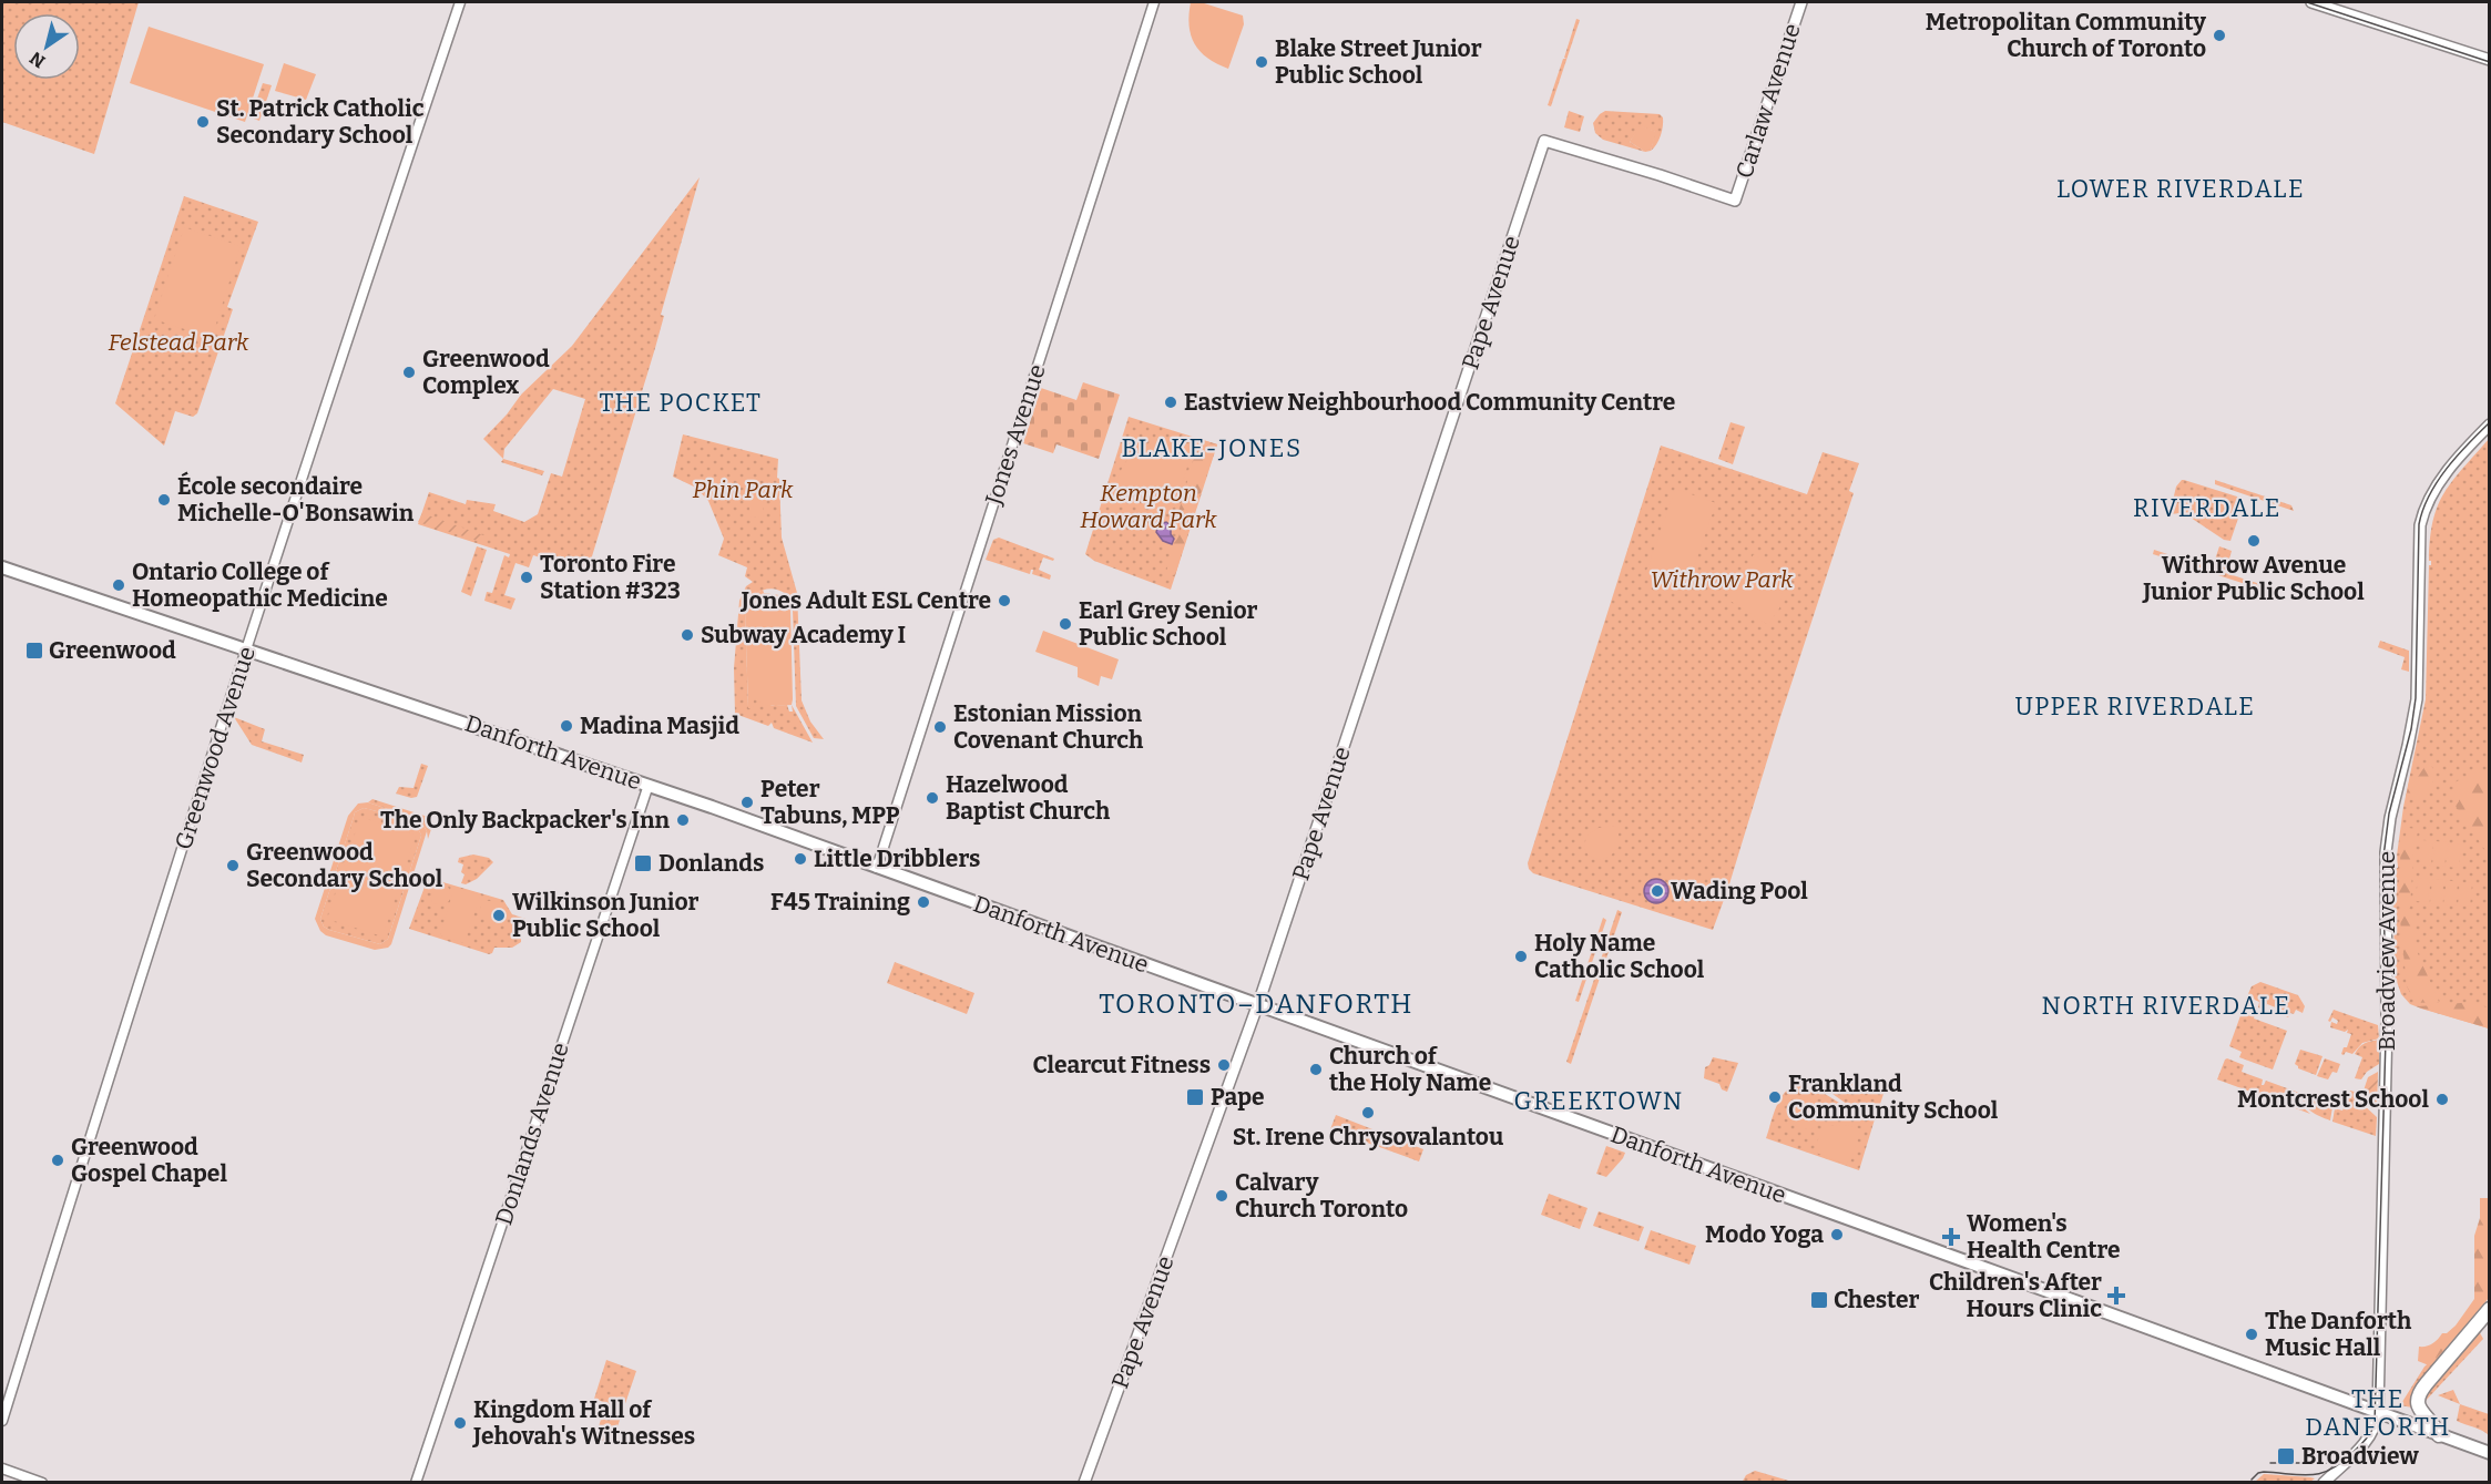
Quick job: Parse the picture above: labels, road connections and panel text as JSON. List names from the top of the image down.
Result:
{
  "streets": {
    "main road": [
      "Carlaw Avenue",
      "Pape Avenue",
      "Danforth Avenue",
      "Broadview Avenue"
    ],
    "street": ["Jones Avenue", "Greenwood Avenue", "Donlands Avenue"]
  },
  "crossings": [
    ["Carlaw Avenue", "Pape Avenue"],
    ["Pape Avenue", "Danforth Avenue"],
    ["Jones Avenue", "Danforth Avenue"],
    ["Greenwood Avenue", "Danforth Avenue"],
    ["Danforth Avenue", "Broadview Avenue"],
    ["Danforth Avenue", "Donlands Avenue"]
  ],
  "districts": [
    "LOWER RIVERDALE",
    "THE POCKET",
    "BLAKE-JONES",
    "RIVERDALE",
    "UPPER RIVERDALE",
    "TORONTO–DANFORTH",
    "NORTH RIVERDALE",
    "GREEKTOWN",
    "THE DANFORTH"
  ],
  "parks": [
    "Felstead Park",
    "Phin Park",
    "Kempton Howard Park",
    "Withrow Park"
  ],
  "places": {
    "other": [
      "Metropolitan Community Church of Toronto",
      "Blake Street Junior Public School",
      "St. Patrick Catholic Secondary School",
      "Greenwood Complex",
      "Eastview Neighbourhood Community Centre",
      "École secondaire Michelle-O'Bonsawin",
      "Withrow Avenue Junior Public School",
      "Toronto Fire Station #323",
      "Ontario College of Homeopathic Medicine",
      "Jones Adult ESL Centre",
      "Earl Grey Senior Public School",
      "Subway Academy I",
      "Madina Masjid",
      "Estonian Mission Covenant Church",
      "Hazelwood Baptist Church",
      "Peter Tabuns, MPP",
      "The Only Backpacker's Inn",
      "Little Dribblers",
      "Greenwood Secondary School",
      "Wading Pool",
      "F45 Training",
      "Wilkinson Junior Public School",
      "Holy Name Catholic School",
      "Clearcut Fitness",
      "Church of the Holy Name",
      "Frankland Community School",
      "Montcrest School",
      "St. Irene Chrysovalantou",
      "Greenwood Gospel Chapel",
      "Calvary Church Toronto",
      "Modo Yoga",
      "The Danforth Music Hall",
      "Kingdom Hall of Jehovah's Witnesses"
    ],
    "transit": [
      "Greenwood",
      "Donlands",
      "Pape",
      "Chester",
      "Broadview"
    ],
    "health": ["Women's Health Centre", "Children's After Hours Clinic"]
  },
  "north": "bottom left"
}
